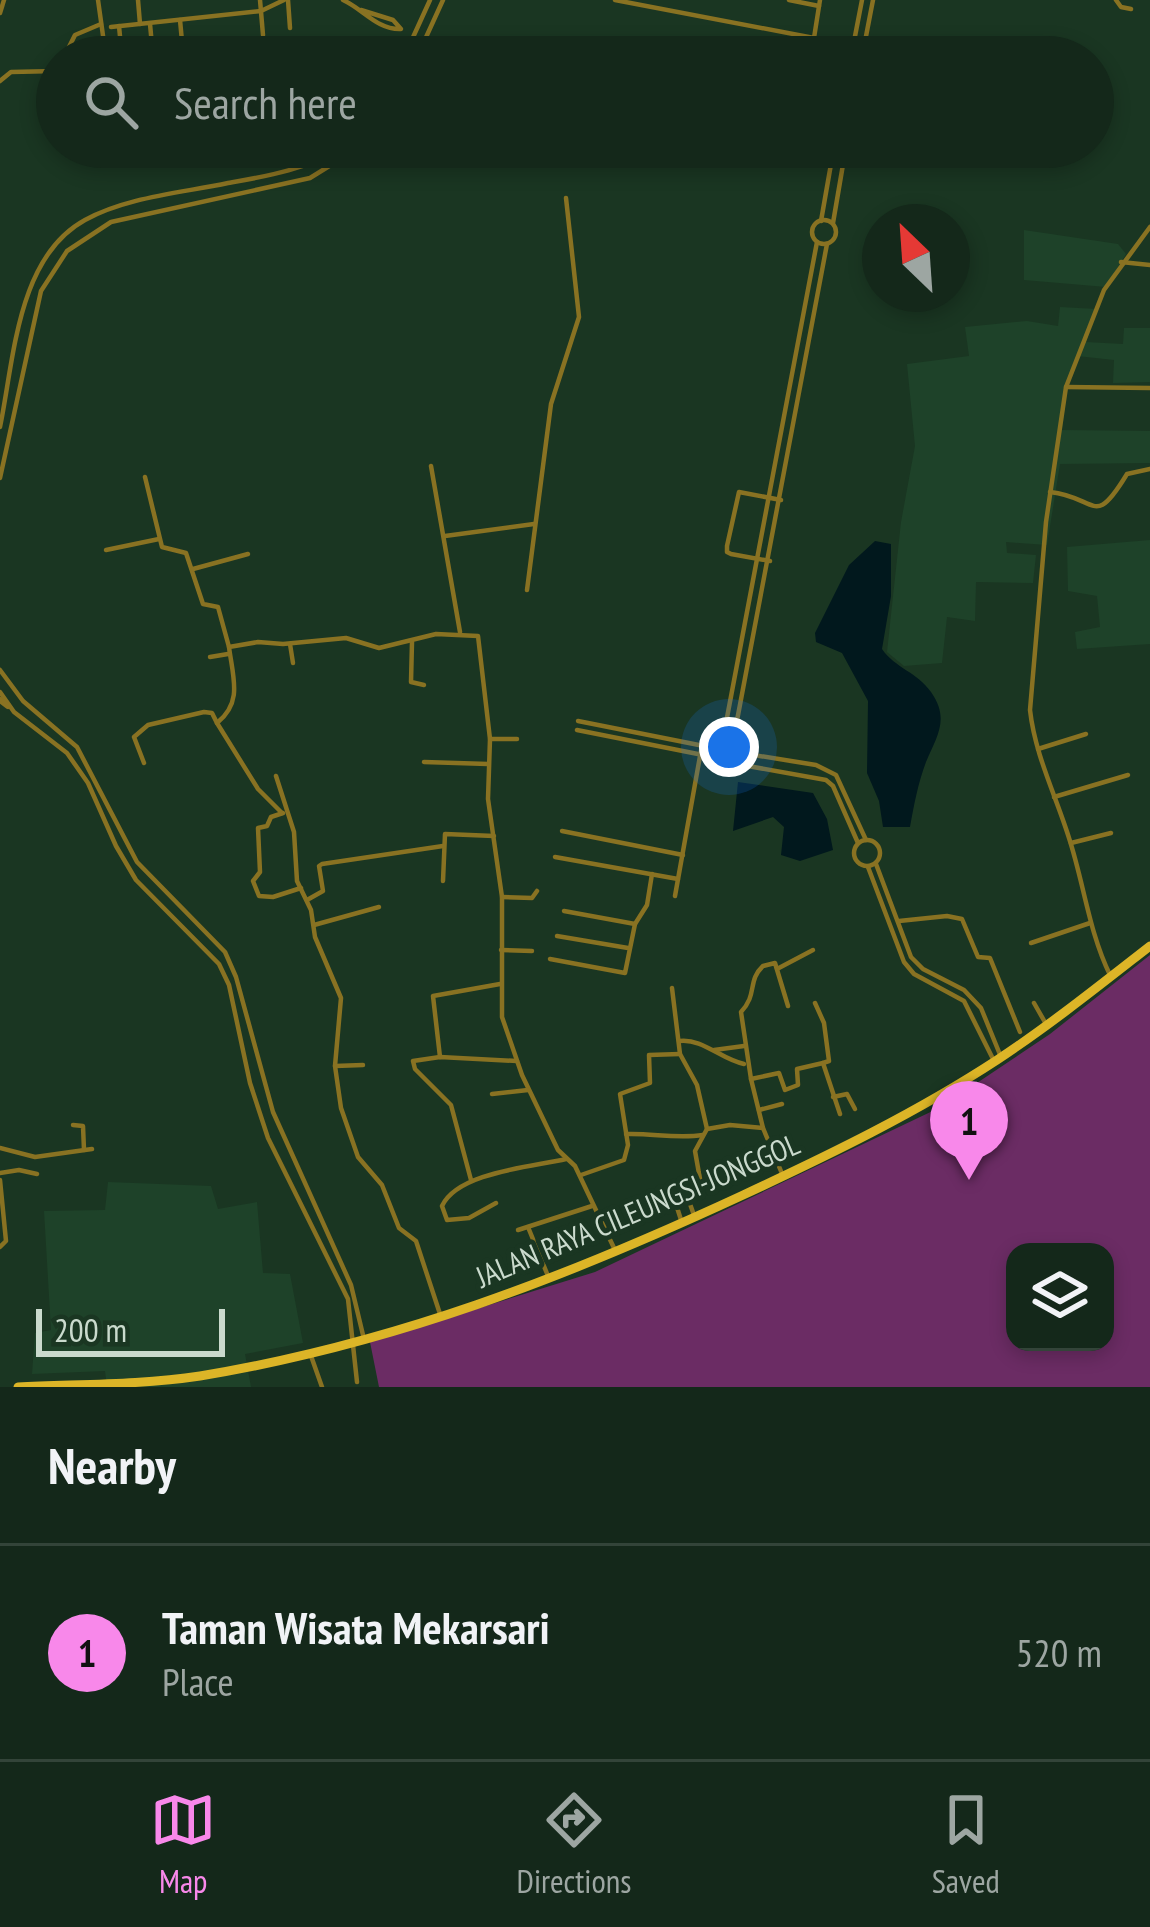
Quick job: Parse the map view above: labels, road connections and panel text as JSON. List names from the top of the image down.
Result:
{
  "streets": {
    "main road": ["JALAN RAYA CILEUNGSI-JONGGOL"]
  },
  "scale_bar": "200 m",
  "north": "top left",
  "page": {
    "search": "Search here",
    "pins": "1",
    "scale": "200 m",
    "heading": "Nearby",
    "list": [
      {
        "mark": "1",
        "name": "Taman Wisata Mekarsari",
        "note": "Place",
        "value": "520 m"
      }
    ],
    "nav": ["Map", "Directions", "Saved"]
  }
}
